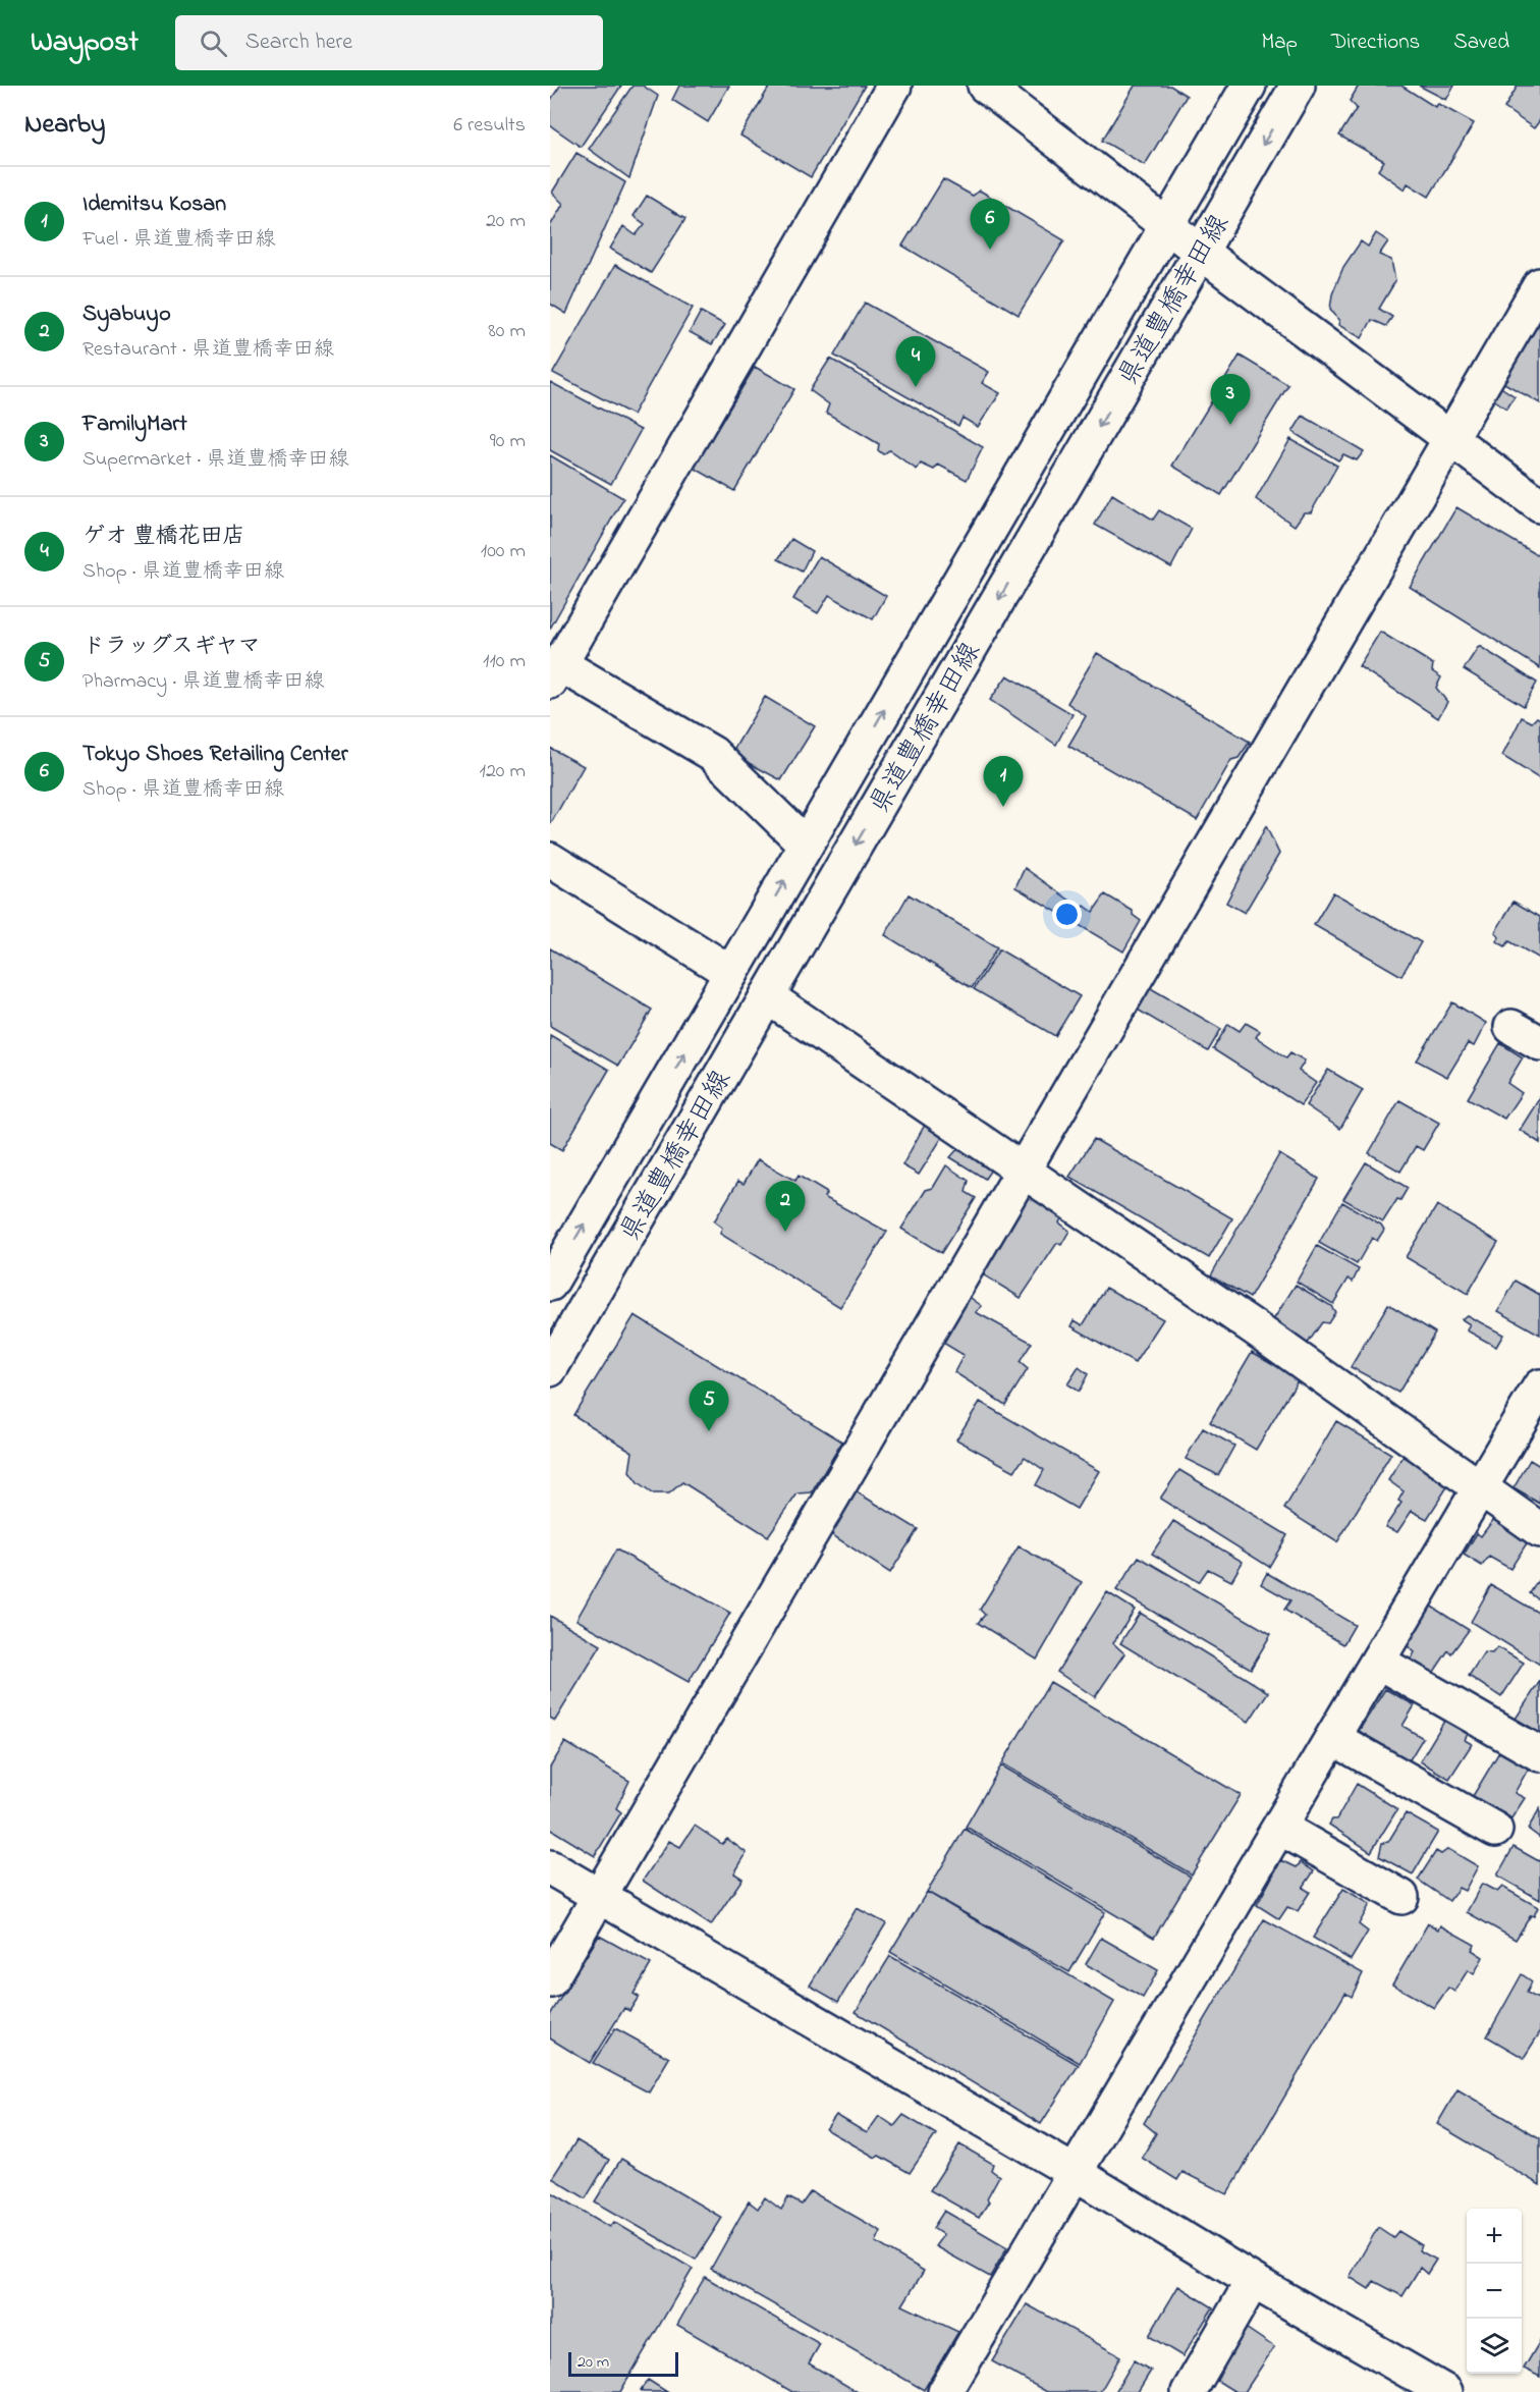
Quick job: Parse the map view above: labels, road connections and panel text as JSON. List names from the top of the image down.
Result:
{
  "streets": {
    "street": ["県道豊橋幸田線"]
  },
  "scale_bar": "20 m",
  "page": {
    "header": "Waypost",
    "search": "Search here",
    "nav": ["Map", "Directions", "Saved"],
    "heading": ["Nearby", "6 results"],
    "list": [
      {
        "mark": "1",
        "name": "Idemitsu Kosan",
        "note": "Fuel · 県道豊橋幸田線",
        "value": "20 m"
      },
      {
        "mark": "2",
        "name": "Syabuyo",
        "note": "Restaurant · 県道豊橋幸田線",
        "value": "80 m"
      },
      {
        "mark": "3",
        "name": "FamilyMart",
        "note": "Supermarket · 県道豊橋幸田線",
        "value": "90 m"
      },
      {
        "mark": "4",
        "name": "ゲオ 豊橋花田店",
        "note": "Shop · 県道豊橋幸田線",
        "value": "100 m"
      },
      {
        "mark": "5",
        "name": "ドラッグスギヤマ",
        "note": "Pharmacy · 県道豊橋幸田線",
        "value": "110 m"
      },
      {
        "mark": "6",
        "name": "Tokyo Shoes Retailing Center",
        "note": "Shop · 県道豊橋幸田線",
        "value": "120 m"
      }
    ],
    "pins": [
      "6",
      "4",
      "3",
      "1",
      "2",
      "5"
    ],
    "map_buttons": ["+", "−"],
    "scale": "20 m"
  }
}
